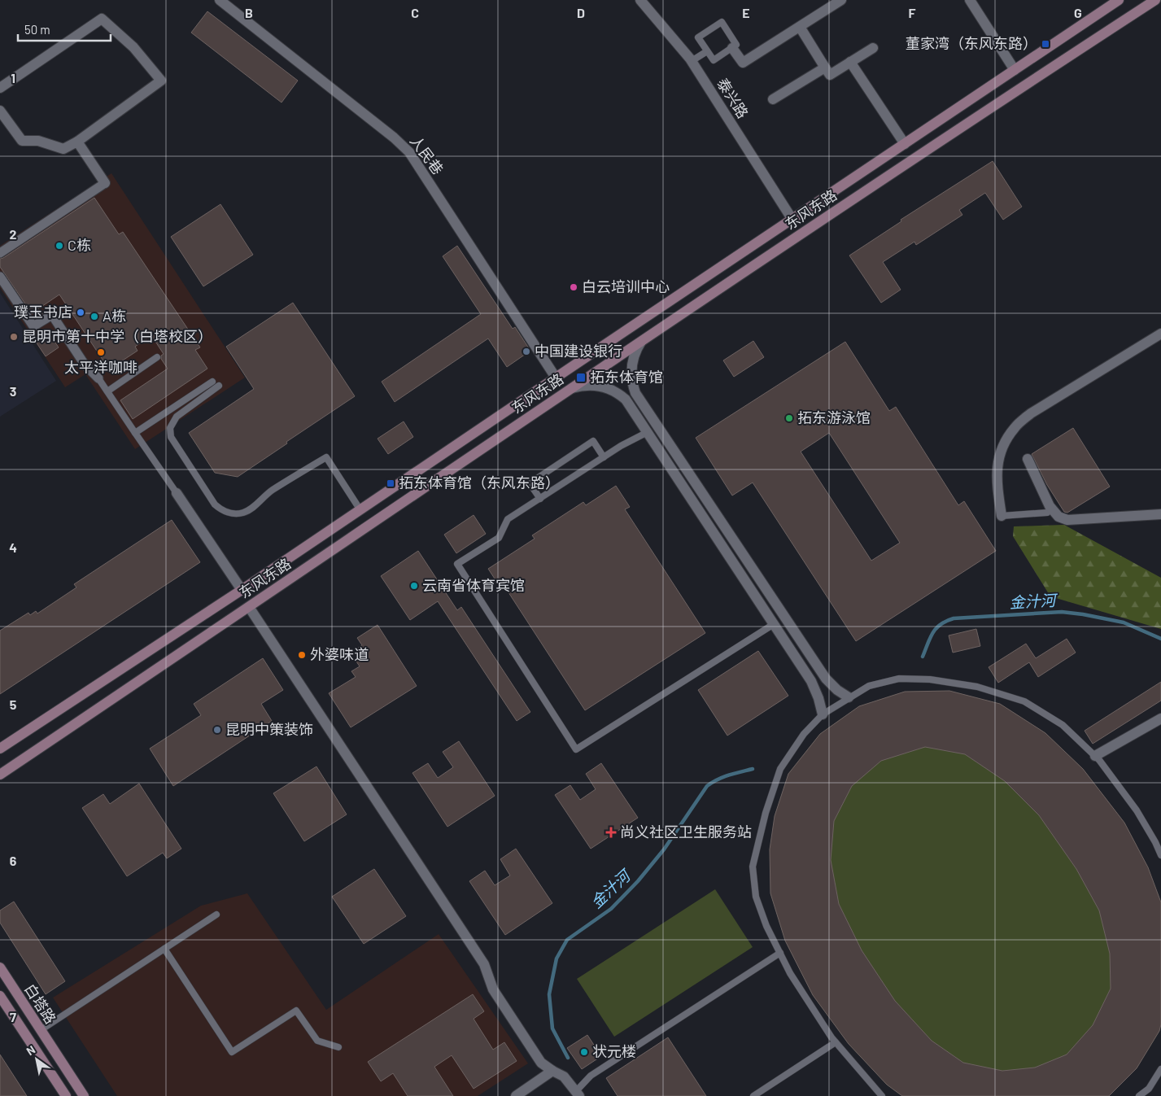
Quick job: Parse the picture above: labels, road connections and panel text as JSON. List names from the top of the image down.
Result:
{
  "streets": {
    "main road": ["东风东路", "白塔路"],
    "street": ["泰兴路", "人民巷"]
  },
  "crossings": [
    ["泰兴路", "东风东路"],
    ["人民巷", "东风东路"]
  ],
  "water": ["金汁河"],
  "places": {
    "transit": ["董家湾（东风东路）", "拓东体育馆", "拓东体育馆（东风东路）"],
    "other": [
      "C栋",
      "白云培训中心",
      "璞玉书店",
      "A栋",
      "昆明市第十中学（白塔校区）",
      "中国建设银行",
      "太平洋咖啡",
      "拓东游泳馆",
      "云南省体育宾馆",
      "外婆味道",
      "昆明中策装饰",
      "状元楼"
    ],
    "health": ["尚义社区卫生服务站"]
  },
  "scale_bar": "50 m",
  "north": "top left",
  "grid": {
    "columns": [
      "B",
      "C",
      "D",
      "E",
      "F",
      "G"
    ],
    "rows": [
      "1",
      "2",
      "3",
      "4",
      "5",
      "6",
      "7"
    ]
  }
}
